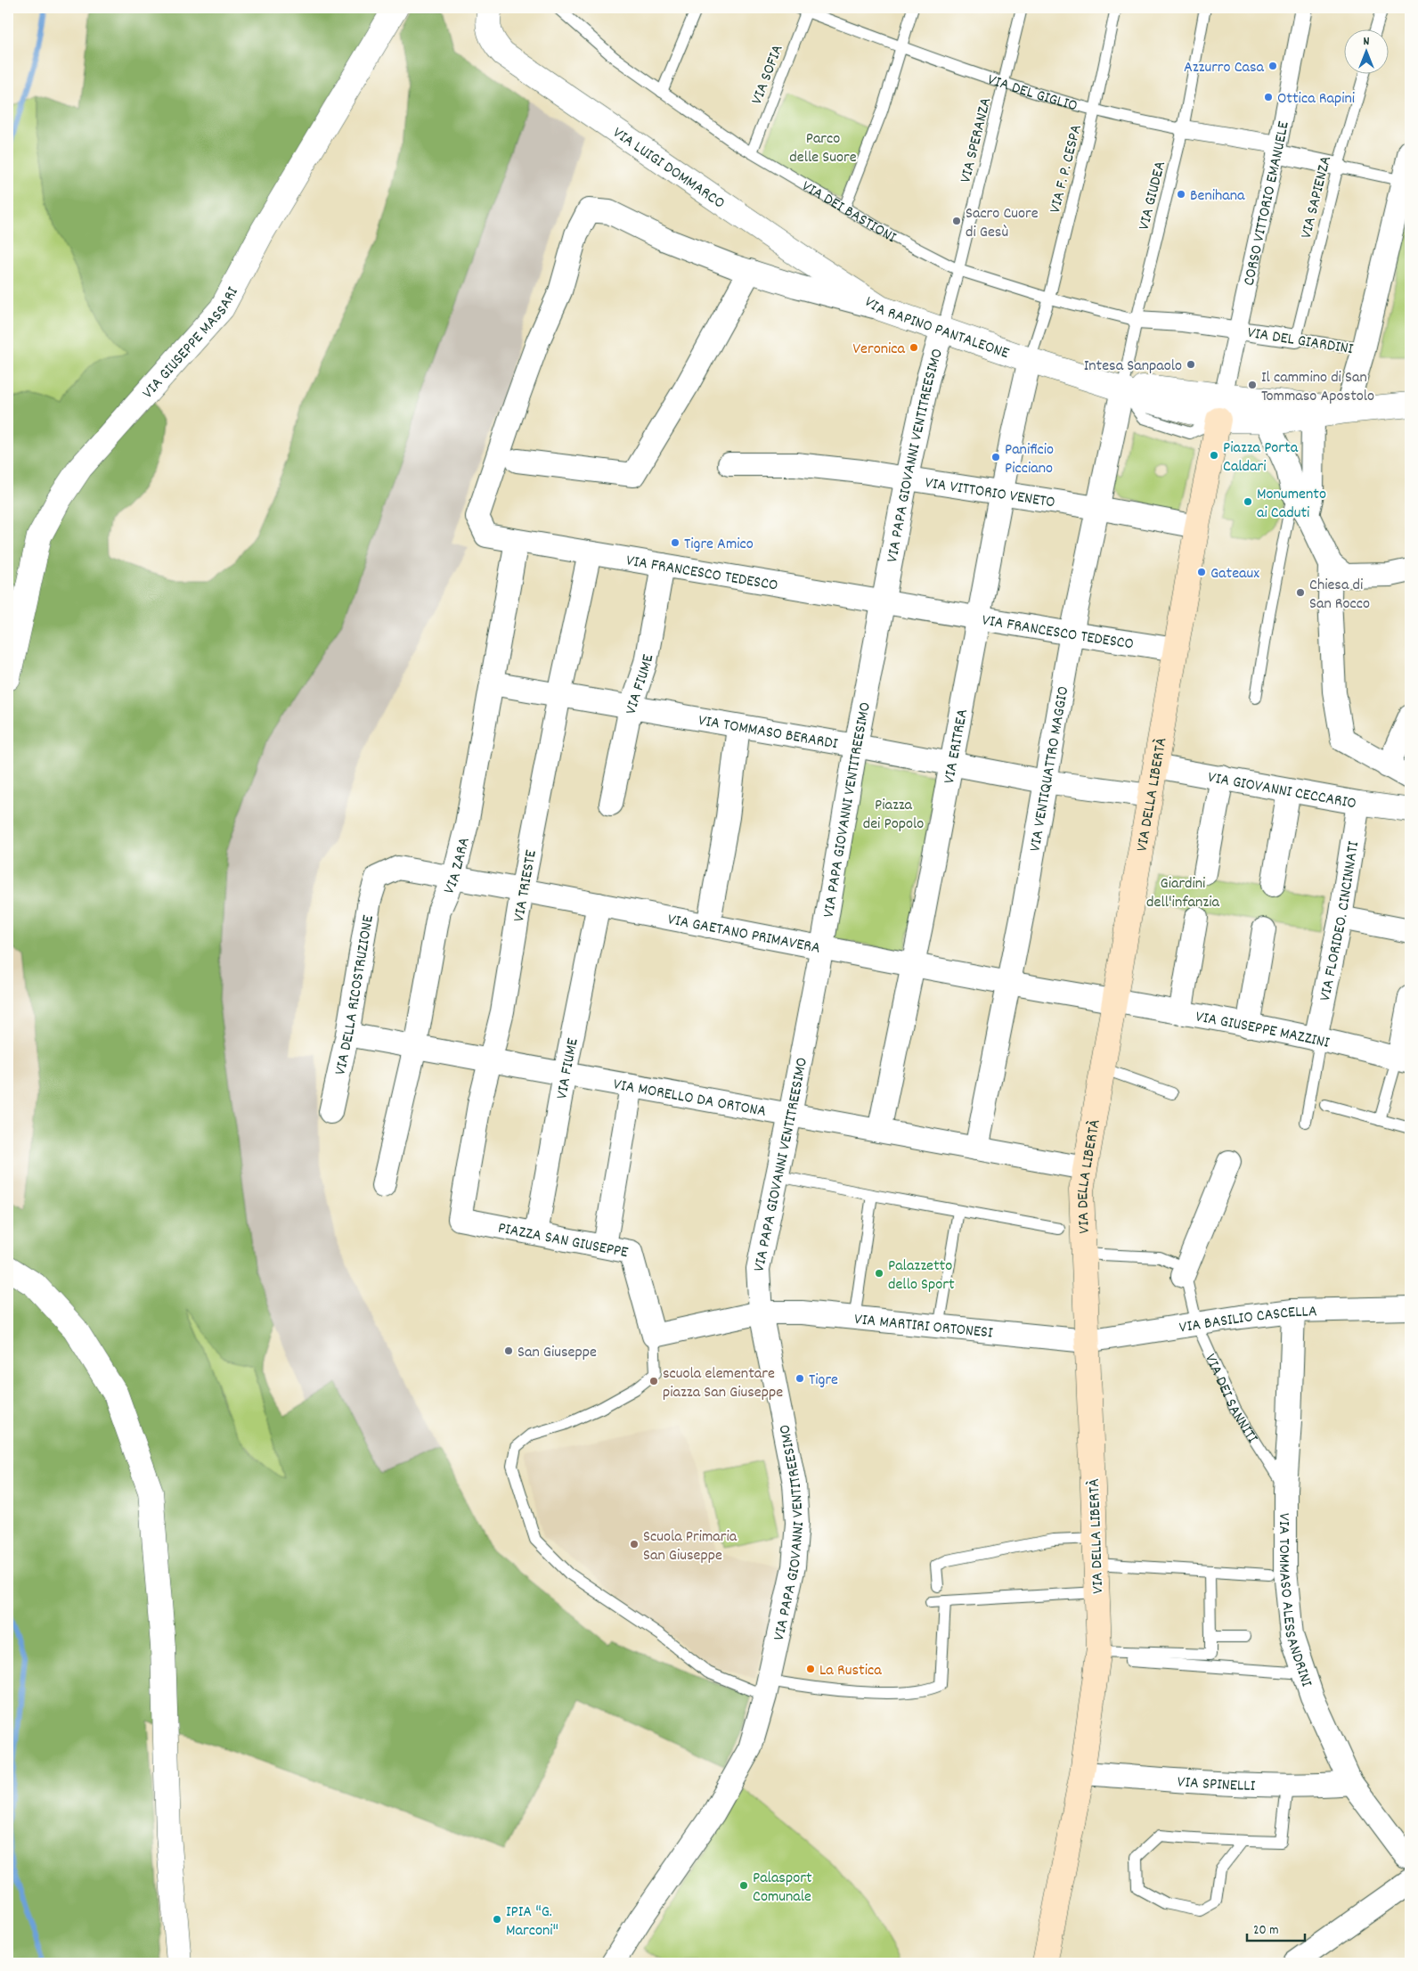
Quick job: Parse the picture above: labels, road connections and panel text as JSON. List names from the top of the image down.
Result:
{
  "streets": {
    "main road": ["VIA DELLA LIBERTÀ"],
    "street": [
      "VIA DEL GIGLIO",
      "VIA LUIGI DOMMARCO",
      "CORSO VITTORIO EMANUELE",
      "VIA DEI BASTIONI",
      "VIA RAPINO PANTALEONE",
      "VIA DEL GIARDINI",
      "VIA GIUSEPPE MASSARI",
      "VIA PAPA GIOVANNI VENTITREESIMO",
      "VIA VITTORIO VENETO",
      "VIA FRANCESCO TEDESCO",
      "VIA FIUME",
      "VIA TOMMASO BERARDI",
      "VIA ERITREA",
      "VIA VENTIQUATTRO MAGGIO",
      "VIA GIOVANNI CECCARIO",
      "VIA ZARA",
      "VIA TRIESTE",
      "VIA FLORIDEO. CINCINNATI",
      "VIA GAETANO PRIMAVERA",
      "VIA DELLA RICOSTRUZIONE",
      "VIA GIUSEPPE MAZZINI",
      "VIA MORELLO DA ORTONA",
      "PIAZZA SAN GIUSEPPE",
      "VIA BASILIO CASCELLA",
      "VIA MARTIRI ORTONESI",
      "VIA TOMMASO ALESSANDRINI",
      "VIA SPINELLI"
    ],
    "lane": [
      "VIA SOFIA",
      "VIA SPERANZA",
      "VIA F. P. CESPA",
      "VIA GIUDEA",
      "VIA SAPIENZA",
      "VIA DEI SANNITI"
    ]
  },
  "crossings": [
    ["VIA SOFIA", "VIA DEL GIGLIO"],
    ["VIA SOFIA", "VIA DEI BASTIONI"],
    ["VIA DEL GIGLIO", "VIA SPERANZA"],
    ["VIA DEL GIGLIO", "VIA F. P. CESPA"],
    ["VIA DEL GIGLIO", "VIA GIUDEA"],
    ["VIA DEL GIGLIO", "VIA SAPIENZA"],
    ["VIA DEL GIGLIO", "CORSO VITTORIO EMANUELE"],
    ["VIA SPERANZA", "VIA DEI BASTIONI"],
    ["VIA SPERANZA", "VIA RAPINO PANTALEONE"],
    ["VIA SPERANZA", "VIA PAPA GIOVANNI VENTITREESIMO"],
    ["VIA LUIGI DOMMARCO", "VIA RAPINO PANTALEONE"],
    ["VIA F. P. CESPA", "VIA DEI BASTIONI"],
    ["VIA F. P. CESPA", "VIA RAPINO PANTALEONE"],
    ["VIA F. P. CESPA", "VIA ERITREA"],
    ["VIA GIUDEA", "VIA DEI BASTIONI"],
    ["VIA GIUDEA", "VIA RAPINO PANTALEONE"],
    ["VIA GIUDEA", "VIA VENTIQUATTRO MAGGIO"],
    ["VIA SAPIENZA", "VIA DEL GIARDINI"],
    ["CORSO VITTORIO EMANUELE", "VIA DEI BASTIONI"],
    ["CORSO VITTORIO EMANUELE", "VIA RAPINO PANTALEONE"],
    ["CORSO VITTORIO EMANUELE", "VIA DEL GIARDINI"],
    ["CORSO VITTORIO EMANUELE", "VIA DELLA LIBERTÀ"],
    ["VIA DEI BASTIONI", "VIA DEL GIARDINI"],
    ["VIA RAPINO PANTALEONE", "VIA PAPA GIOVANNI VENTITREESIMO"],
    ["VIA RAPINO PANTALEONE", "VIA FRANCESCO TEDESCO"],
    ["VIA RAPINO PANTALEONE", "VIA ERITREA"],
    ["VIA RAPINO PANTALEONE", "VIA VENTIQUATTRO MAGGIO"],
    ["VIA RAPINO PANTALEONE", "VIA DELLA LIBERTÀ"],
    ["VIA PAPA GIOVANNI VENTITREESIMO", "VIA VITTORIO VENETO"],
    ["VIA PAPA GIOVANNI VENTITREESIMO", "VIA FRANCESCO TEDESCO"],
    ["VIA PAPA GIOVANNI VENTITREESIMO", "VIA TOMMASO BERARDI"],
    ["VIA PAPA GIOVANNI VENTITREESIMO", "VIA GAETANO PRIMAVERA"],
    ["VIA PAPA GIOVANNI VENTITREESIMO", "VIA MORELLO DA ORTONA"],
    ["VIA PAPA GIOVANNI VENTITREESIMO", "VIA MARTIRI ORTONESI"],
    ["VIA VITTORIO VENETO", "VIA ERITREA"],
    ["VIA VITTORIO VENETO", "VIA VENTIQUATTRO MAGGIO"],
    ["VIA VITTORIO VENETO", "VIA DELLA LIBERTÀ"],
    ["VIA FRANCESCO TEDESCO", "VIA FIUME"],
    ["VIA FRANCESCO TEDESCO", "VIA ERITREA"],
    ["VIA FRANCESCO TEDESCO", "VIA VENTIQUATTRO MAGGIO"],
    ["VIA FRANCESCO TEDESCO", "VIA DELLA LIBERTÀ"],
    ["VIA FRANCESCO TEDESCO", "VIA ZARA"],
    ["VIA FRANCESCO TEDESCO", "VIA TRIESTE"],
    ["VIA FIUME", "VIA TOMMASO BERARDI"],
    ["VIA FIUME", "VIA GAETANO PRIMAVERA"],
    ["VIA FIUME", "VIA MORELLO DA ORTONA"],
    ["VIA FIUME", "PIAZZA SAN GIUSEPPE"],
    ["VIA TOMMASO BERARDI", "VIA ERITREA"],
    ["VIA TOMMASO BERARDI", "VIA VENTIQUATTRO MAGGIO"],
    ["VIA TOMMASO BERARDI", "VIA DELLA LIBERTÀ"],
    ["VIA TOMMASO BERARDI", "VIA ZARA"],
    ["VIA TOMMASO BERARDI", "VIA TRIESTE"],
    ["VIA ERITREA", "VIA GAETANO PRIMAVERA"],
    ["VIA ERITREA", "VIA MORELLO DA ORTONA"],
    ["VIA VENTIQUATTRO MAGGIO", "VIA GAETANO PRIMAVERA"],
    ["VIA VENTIQUATTRO MAGGIO", "VIA MORELLO DA ORTONA"],
    ["VIA GIOVANNI CECCARIO", "VIA DELLA LIBERTÀ"],
    ["VIA GIOVANNI CECCARIO", "VIA FLORIDEO. CINCINNATI"],
    ["VIA DELLA LIBERTÀ", "VIA GAETANO PRIMAVERA"],
    ["VIA DELLA LIBERTÀ", "VIA GIUSEPPE MAZZINI"],
    ["VIA DELLA LIBERTÀ", "VIA MORELLO DA ORTONA"],
    ["VIA DELLA LIBERTÀ", "VIA BASILIO CASCELLA"],
    ["VIA DELLA LIBERTÀ", "VIA MARTIRI ORTONESI"],
    ["VIA DELLA LIBERTÀ", "VIA DEI SANNITI"],
    ["VIA DELLA LIBERTÀ", "VIA SPINELLI"],
    ["VIA ZARA", "VIA GAETANO PRIMAVERA"],
    ["VIA ZARA", "VIA MORELLO DA ORTONA"],
    ["VIA TRIESTE", "VIA GAETANO PRIMAVERA"],
    ["VIA TRIESTE", "VIA MORELLO DA ORTONA"],
    ["VIA TRIESTE", "PIAZZA SAN GIUSEPPE"],
    ["VIA FLORIDEO. CINCINNATI", "VIA GIUSEPPE MAZZINI"],
    ["VIA GAETANO PRIMAVERA", "VIA DELLA RICOSTRUZIONE"],
    ["VIA GAETANO PRIMAVERA", "VIA GIUSEPPE MAZZINI"],
    ["VIA DELLA RICOSTRUZIONE", "VIA MORELLO DA ORTONA"],
    ["VIA BASILIO CASCELLA", "VIA MARTIRI ORTONESI"],
    ["VIA BASILIO CASCELLA", "VIA DEI SANNITI"],
    ["VIA BASILIO CASCELLA", "VIA TOMMASO ALESSANDRINI"],
    ["VIA DEI SANNITI", "VIA TOMMASO ALESSANDRINI"],
    ["VIA TOMMASO ALESSANDRINI", "VIA SPINELLI"]
  ],
  "parks": ["Parco delle Suore", "Piazza dei Popolo", "Giardini dell'infanzia"],
  "places": [
    "Azzurro Casa",
    "Ottica Rapini",
    "Benihana",
    "Sacro Cuore di Gesù",
    "Veronica",
    "Intesa Sanpaolo",
    "Il cammino di San Tommaso Apostolo",
    "Piazza Porta Caldari",
    "Panificio Picciano",
    "Monumento ai Caduti",
    "Tigre Amico",
    "Gateaux",
    "Chiesa di San Rocco",
    "Palazzetto dello Sport",
    "San Giuseppe",
    "Tigre",
    "scuola elementare piazza San Giuseppe",
    "Scuola Primaria San Giuseppe",
    "La Rustica",
    "Palasport Comunale",
    "IPIA \"G. Marconi\""
  ],
  "scale_bar": "20 m",
  "north": "top"
}
